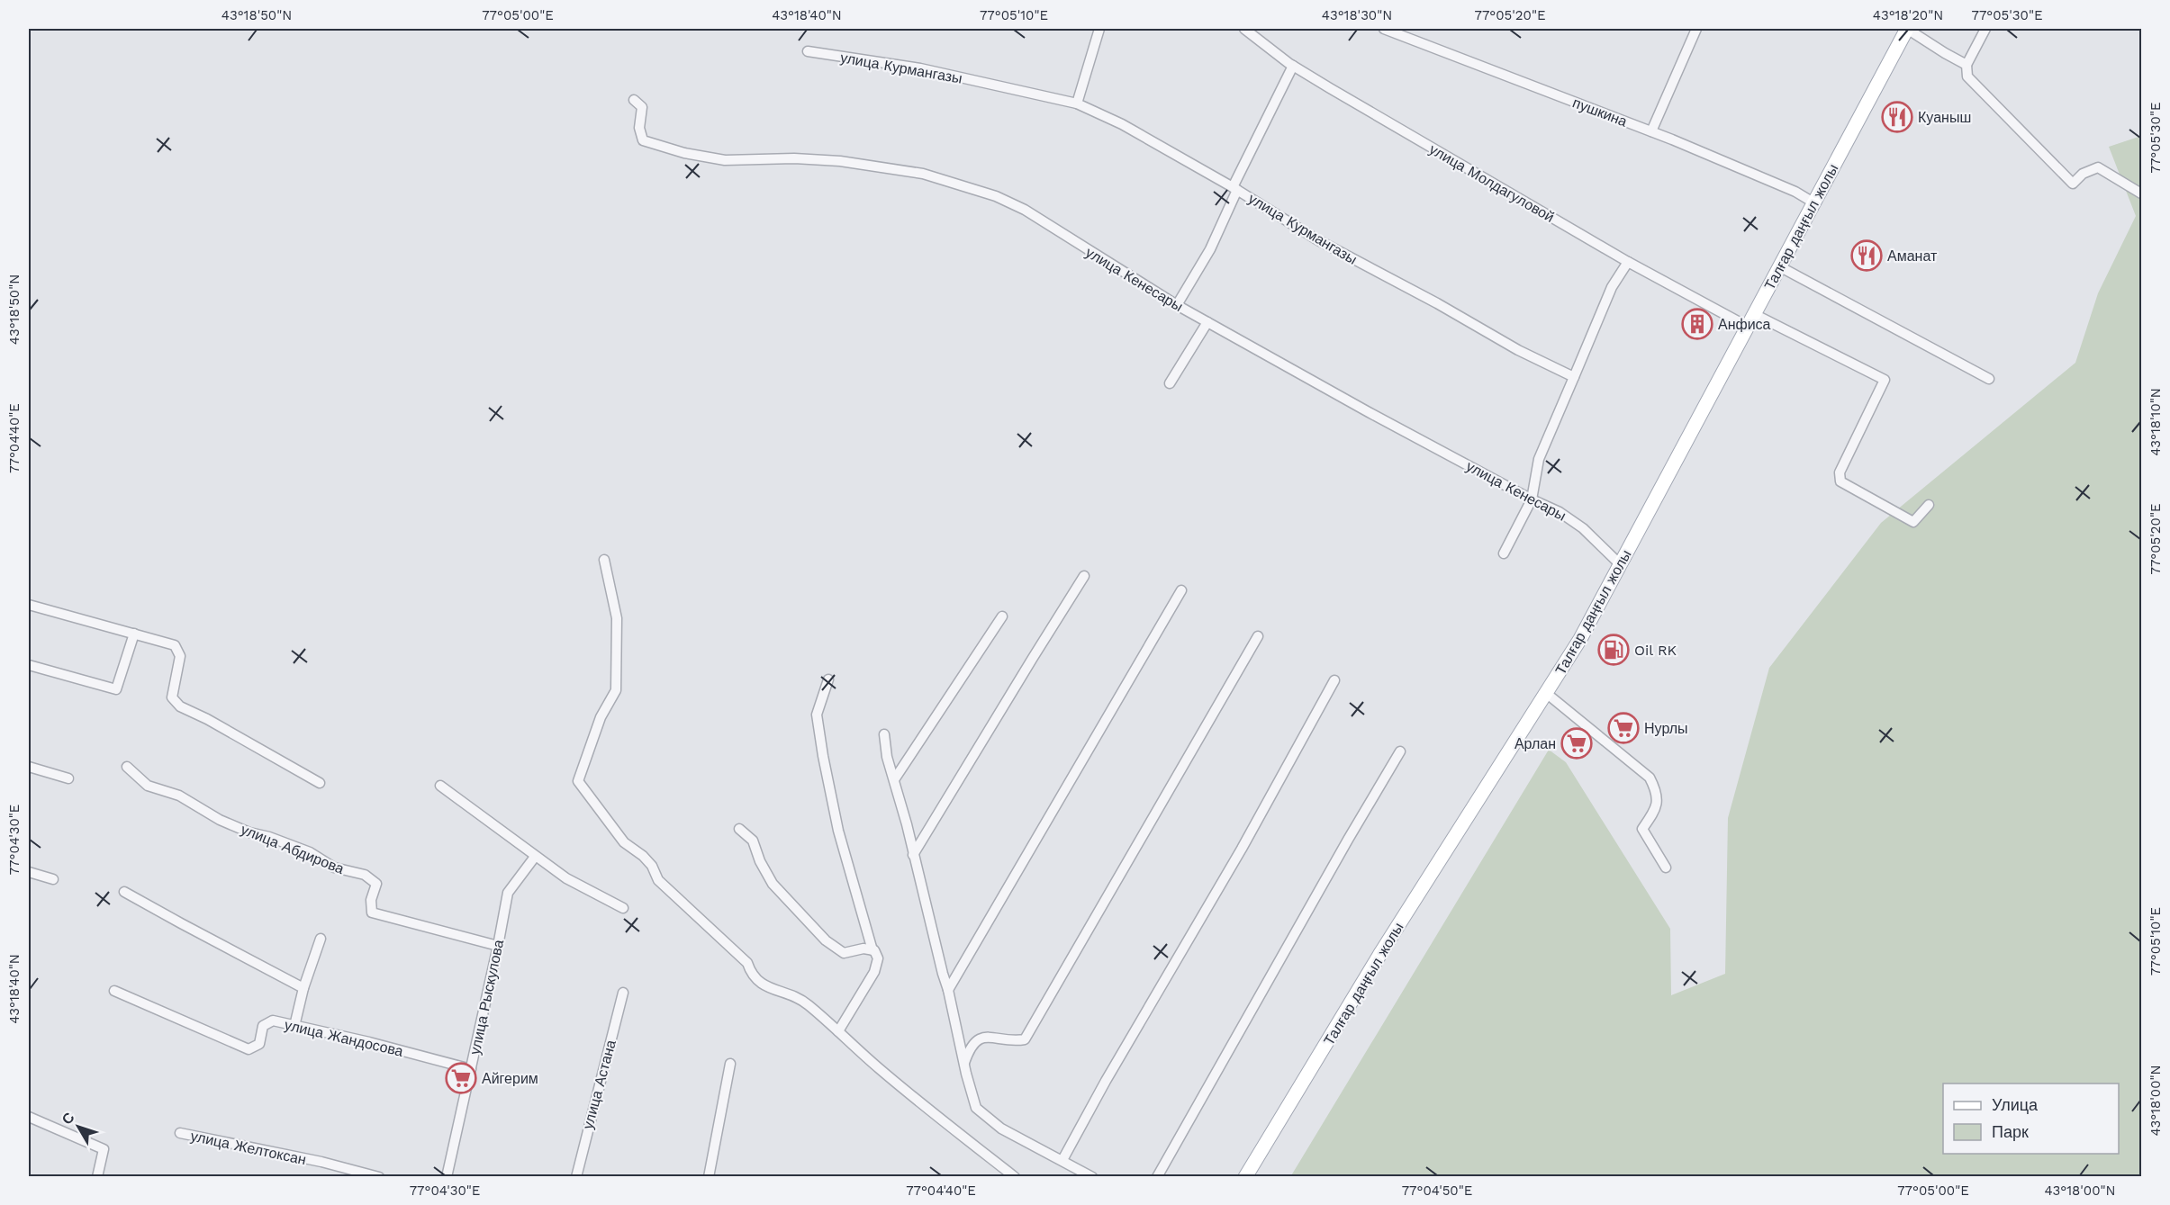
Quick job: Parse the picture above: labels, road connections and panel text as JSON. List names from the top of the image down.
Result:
{
  "streets": {
    "main road": ["Талғар даңғыл жолы"],
    "street": [
      "улица Курмангазы",
      "пушкина",
      "улица Молдагуловой",
      "улица Кенесары",
      "улица Абдирова",
      "улица Рыскулова",
      "улица Жандосова",
      "улица Астана",
      "улица Желтоксан"
    ]
  },
  "crossings": [
    ["пушкина", "Талғар даңғыл жолы"],
    ["улица Молдагуловой", "Талғар даңғыл жолы"],
    ["Талғар даңғыл жолы", "улица Кенесары"],
    ["улица Абдирова", "улица Рыскулова"],
    ["улица Рыскулова", "улица Жандосова"]
  ],
  "places": {
    "restaurant": ["Куаныш", "Аманат"],
    "building": ["Анфиса"],
    "fuel station": ["Oil RK"],
    "supermarket": ["Нурлы", "Арлан", "Айгерим"]
  },
  "legend": ["Улица", "Парк"],
  "north": "top left",
  "coordinates": [
    "43°18'50\"N",
    "77°05'00\"E",
    "43°18'40\"N",
    "77°05'10\"E",
    "43°18'30\"N",
    "77°05'20\"E",
    "43°18'20\"N",
    "77°05'30\"E",
    "43°18'10\"N",
    "77°04'40\"E",
    "77°04'30\"E",
    "43°18'00\"N",
    "77°04'50\"E"
  ]
}
